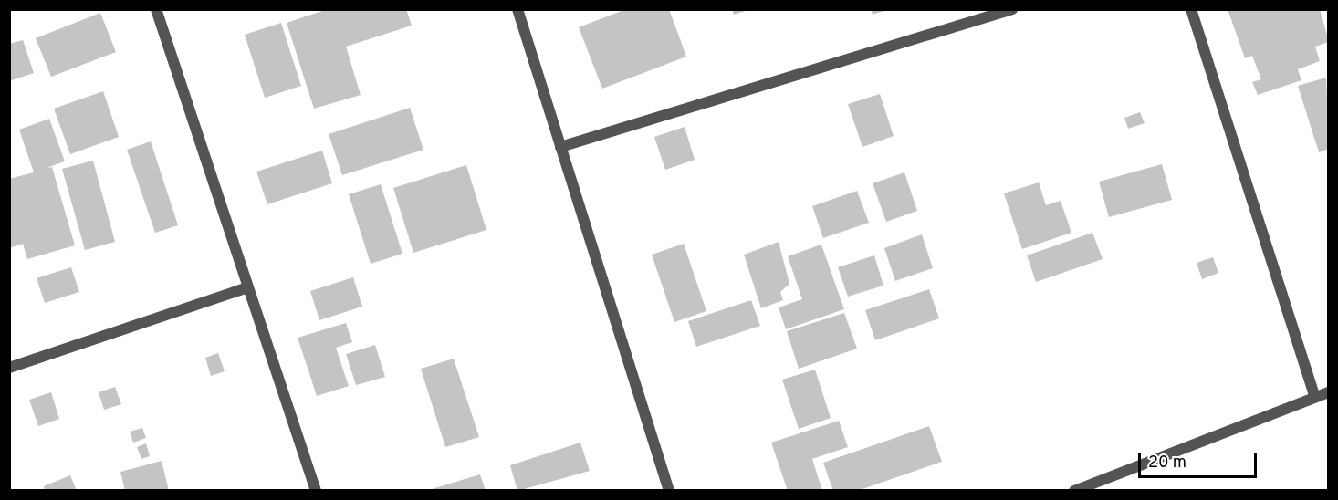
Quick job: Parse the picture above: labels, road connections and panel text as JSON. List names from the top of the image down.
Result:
{
  "scale_bar": "20 m"
}
